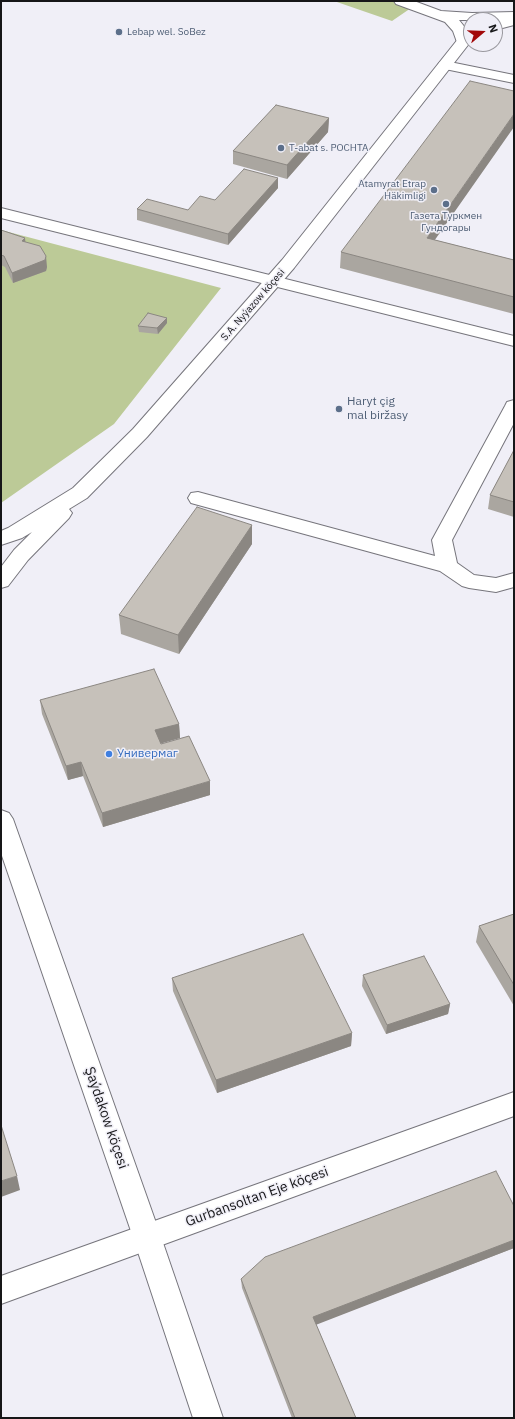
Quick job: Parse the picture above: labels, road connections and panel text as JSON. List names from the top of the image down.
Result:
{
  "streets": {
    "street": ["S.A. Nyýazow köçesi", "Şaýdakow köçesi", "Gurbansoltan Eje köçesi"]
  },
  "crossings": [
    ["Şaýdakow köçesi", "Gurbansoltan Eje köçesi"]
  ],
  "places": [
    "Lebap wel. SoBez",
    "T-abat s. POCHTA",
    "Atamyrat Etrap Häkimligi",
    "Газета Туркмен Гундогары",
    "Haryt çig mal biržasy",
    "Универмаг"
  ],
  "north": "right"
}
